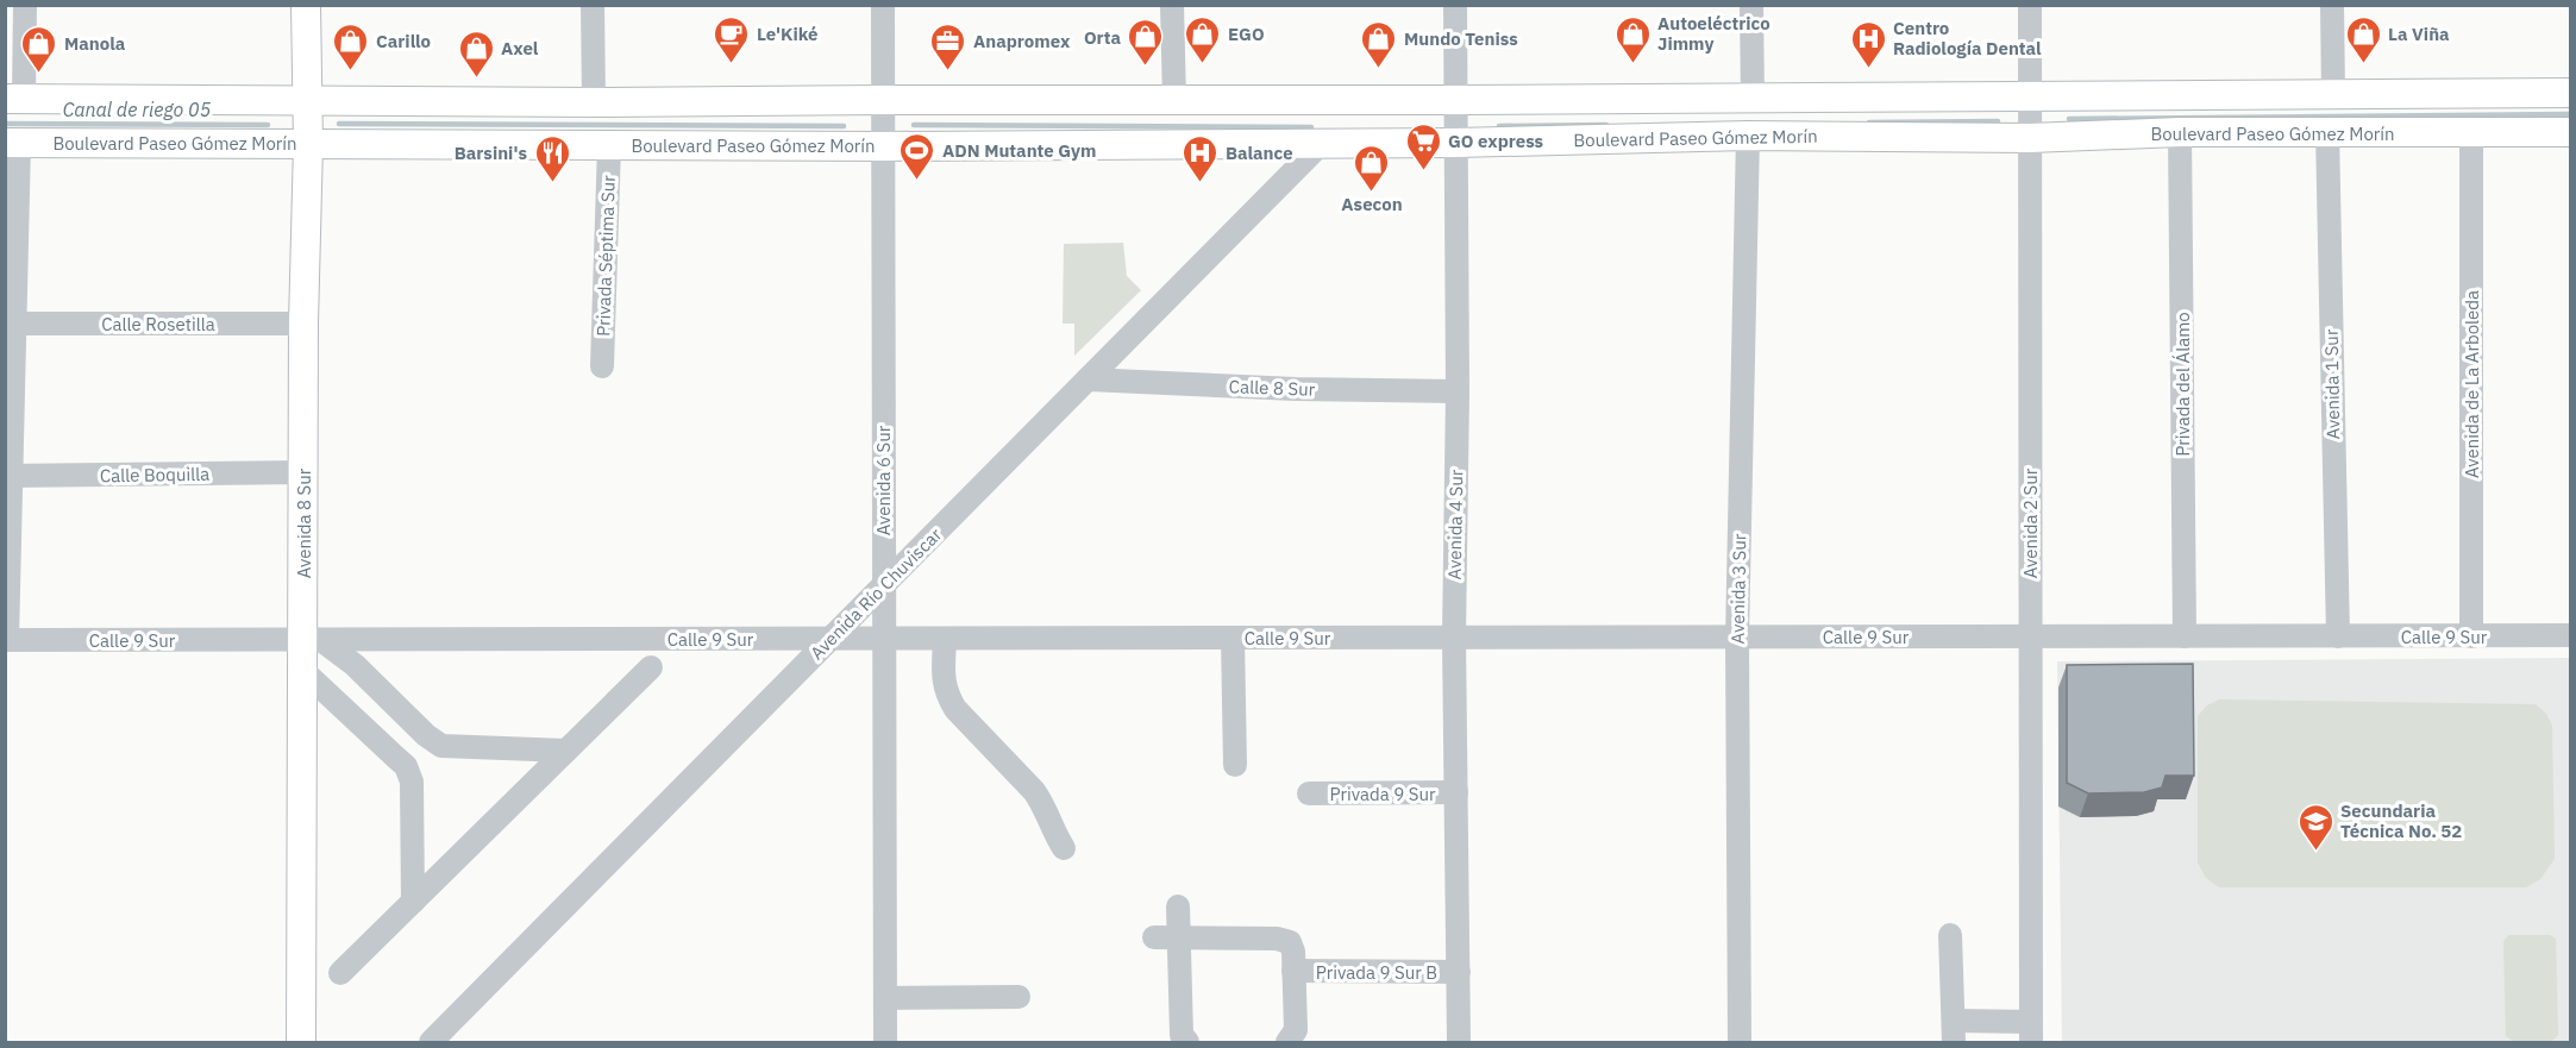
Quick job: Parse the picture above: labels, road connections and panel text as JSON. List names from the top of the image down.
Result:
{
  "streets": {
    "main road": ["Boulevard Paseo Gómez Morín", "Avenida 8 Sur"],
    "street": [
      "Privada Séptima Sur",
      "Calle Rosetilla",
      "Privada del Álamo",
      "Avenida 1 Sur",
      "Avenida de La Arboleda",
      "Calle 8 Sur",
      "Calle Boquilla",
      "Avenida 6 Sur",
      "Avenida 2 Sur",
      "Avenida 4 Sur",
      "Avenida 3 Sur",
      "Avenida Río Chuviscar",
      "Calle 9 Sur",
      "Privada 9 Sur",
      "Privada 9 Sur B"
    ]
  },
  "crossings": [
    ["Boulevard Paseo Gómez Morín", "Privada Séptima Sur"],
    ["Boulevard Paseo Gómez Morín", "Privada del Álamo"],
    ["Boulevard Paseo Gómez Morín", "Avenida 1 Sur"],
    ["Boulevard Paseo Gómez Morín", "Avenida de La Arboleda"],
    ["Boulevard Paseo Gómez Morín", "Avenida 6 Sur"],
    ["Boulevard Paseo Gómez Morín", "Avenida 8 Sur"],
    ["Boulevard Paseo Gómez Morín", "Avenida 2 Sur"],
    ["Boulevard Paseo Gómez Morín", "Avenida 4 Sur"],
    ["Boulevard Paseo Gómez Morín", "Avenida 3 Sur"],
    ["Boulevard Paseo Gómez Morín", "Avenida Río Chuviscar"],
    ["Calle Rosetilla", "Avenida 8 Sur"],
    ["Privada del Álamo", "Calle 9 Sur"],
    ["Avenida 1 Sur", "Calle 9 Sur"],
    ["Avenida de La Arboleda", "Calle 9 Sur"],
    ["Calle 8 Sur", "Avenida 4 Sur"],
    ["Calle 8 Sur", "Avenida Río Chuviscar"],
    ["Calle Boquilla", "Avenida 8 Sur"],
    ["Avenida 6 Sur", "Avenida Río Chuviscar"],
    ["Avenida 6 Sur", "Calle 9 Sur"],
    ["Avenida 8 Sur", "Calle 9 Sur"],
    ["Avenida 2 Sur", "Calle 9 Sur"],
    ["Avenida 4 Sur", "Calle 9 Sur"],
    ["Avenida 4 Sur", "Privada 9 Sur"],
    ["Avenida 4 Sur", "Privada 9 Sur B"],
    ["Avenida 3 Sur", "Calle 9 Sur"],
    ["Avenida Río Chuviscar", "Calle 9 Sur"]
  ],
  "water": ["Canal de riego 05"],
  "places": {
    "cafe": ["Le'Kiké"],
    "shop": [
      "EGO",
      "Autoeléctrico Jimmy",
      "La Viña",
      "Orta",
      "Mundo Teniss",
      "Carillo",
      "Manola",
      "Axel",
      "Asecon"
    ],
    "hospital": ["Centro Radiología Dental", "Balance"],
    "office": ["Anapromex"],
    "supermarket": ["GO express"],
    "sports": ["ADN Mutante Gym"],
    "restaurant": ["Barsini's"],
    "school or university": ["Secundaria Técnica No. 52"]
  }
}
